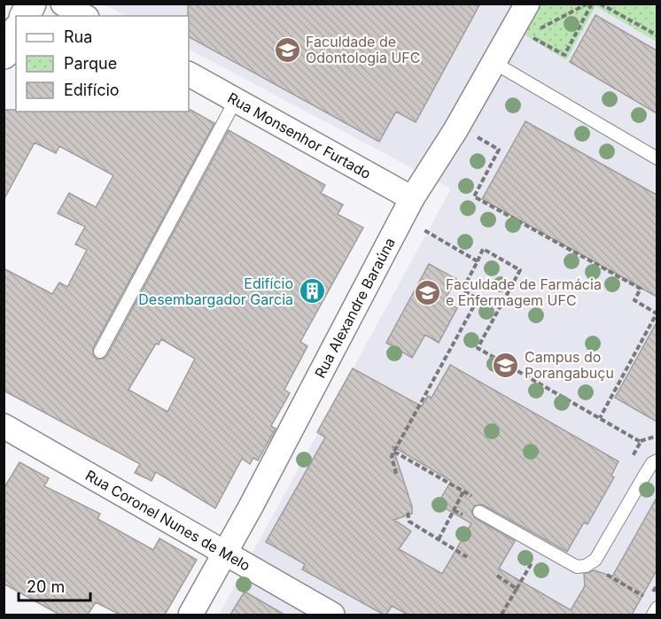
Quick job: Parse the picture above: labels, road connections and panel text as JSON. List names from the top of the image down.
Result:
{
  "streets": {
    "street": ["Rua Monsenhor Furtado", "Rua Alexandre Baraúna", "Rua Coronel Nunes de Melo"]
  },
  "crossings": [
    ["Rua Monsenhor Furtado", "Rua Alexandre Baraúna"],
    ["Rua Alexandre Baraúna", "Rua Coronel Nunes de Melo"]
  ],
  "places": {
    "school or university": ["Faculdade de Odontologia UFC", "Faculdade de Farmácia e Enfermagem UFC", "Campus do Porangabuçu"],
    "building": ["Edifício Desembargador Garcia"]
  },
  "legend": ["Rua", "Parque", "Edifício"],
  "scale_bar": "20 m"
}
